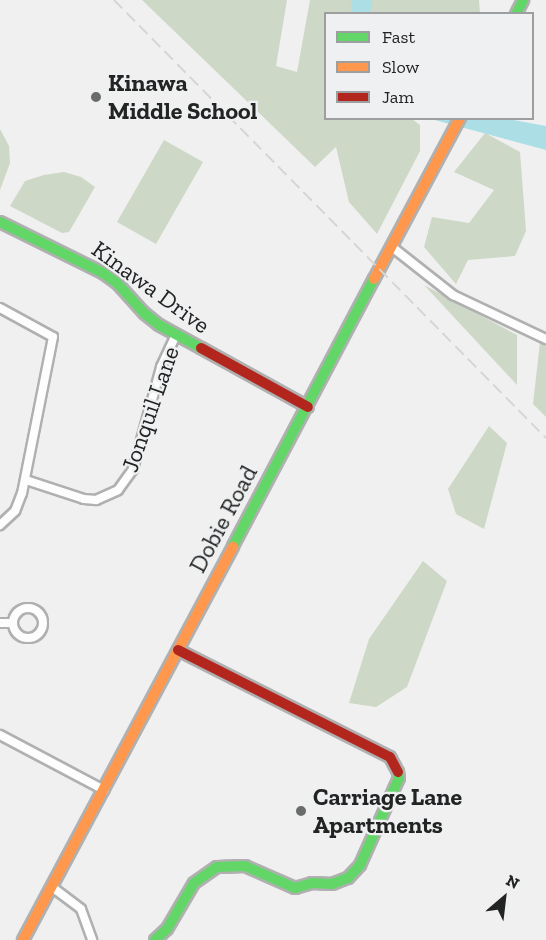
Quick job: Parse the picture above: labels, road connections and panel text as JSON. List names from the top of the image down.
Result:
{
  "streets": {
    "street": ["Kinawa Drive", "Jonquil Lane", "Dobie Road"]
  },
  "crossings": [
    ["Kinawa Drive", "Jonquil Lane"],
    ["Kinawa Drive", "Dobie Road"]
  ],
  "places": ["Kinawa Middle School", "Carriage Lane Apartments"],
  "legend": ["Fast", "Slow", "Jam"],
  "north": "top right"
}
